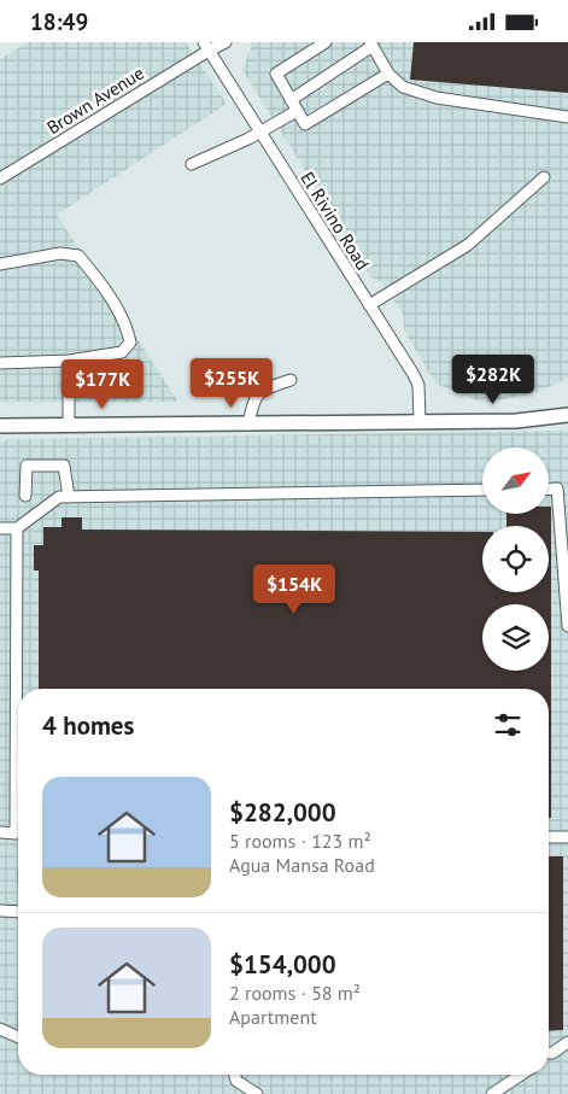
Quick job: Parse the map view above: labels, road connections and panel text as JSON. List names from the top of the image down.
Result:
{
  "streets": {
    "street": ["Brown Avenue", "El Rivino Road"]
  },
  "crossings": [
    ["Brown Avenue", "El Rivino Road"]
  ],
  "north": "top right",
  "page": {
    "status": "18:49",
    "price": [
      "$282K",
      "$255K",
      "$177K",
      "$154K"
    ],
    "heading": "4 homes",
    "list": [
      {
        "name": "$282,000",
        "note": "5 rooms · 123 m² · Agua Mansa Road"
      },
      {
        "name": "$154,000",
        "note": "2 rooms · 58 m² · Apartment"
      }
    ]
  }
}
